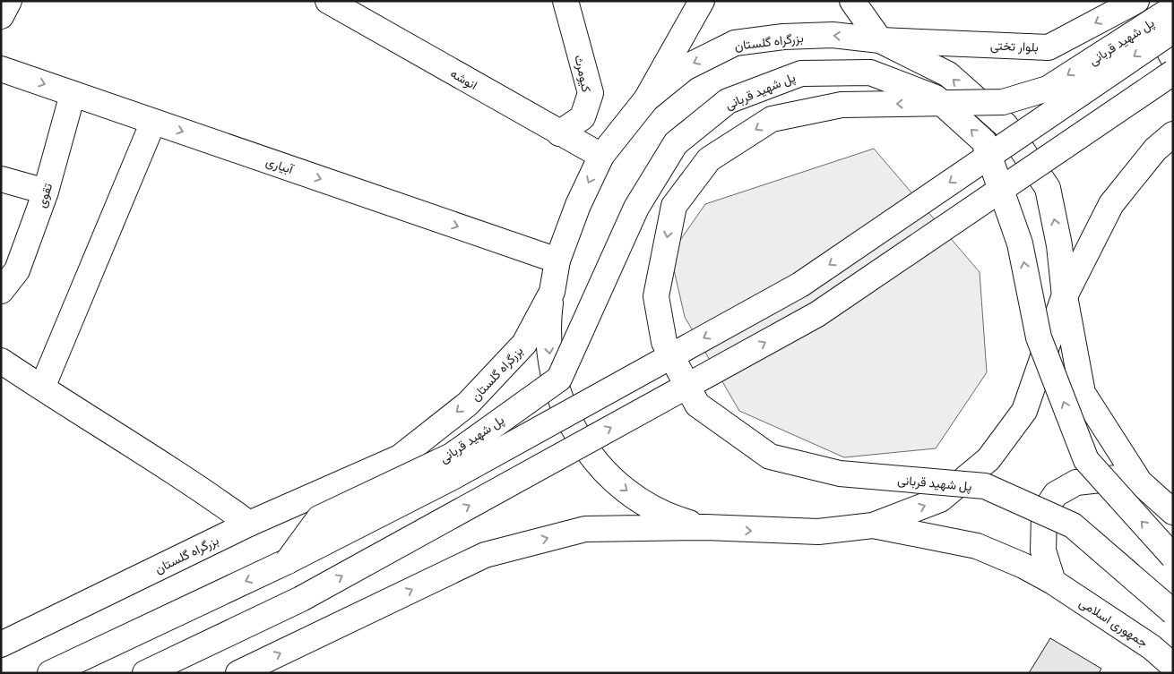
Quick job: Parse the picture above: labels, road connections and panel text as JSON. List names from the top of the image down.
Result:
{
  "streets": {
    "main road": [
      "بزرگراه گلستان",
      "پل شهید قربانی",
      "بلوار تختی",
      "کیومرث",
      "انوشه",
      "آبیاری",
      "تقوی",
      "جمهوری اسلامی"
    ]
  },
  "crossings": [
    ["بزرگراه گلستان", "بلوار تختی"],
    ["بزرگراه گلستان", "انوشه"],
    ["بزرگراه گلستان", "آبیاری"],
    ["کیومرث", "انوشه"],
    ["آبیاری", "تقوی"]
  ],
  "one_way": ["آبیاری"]
}
